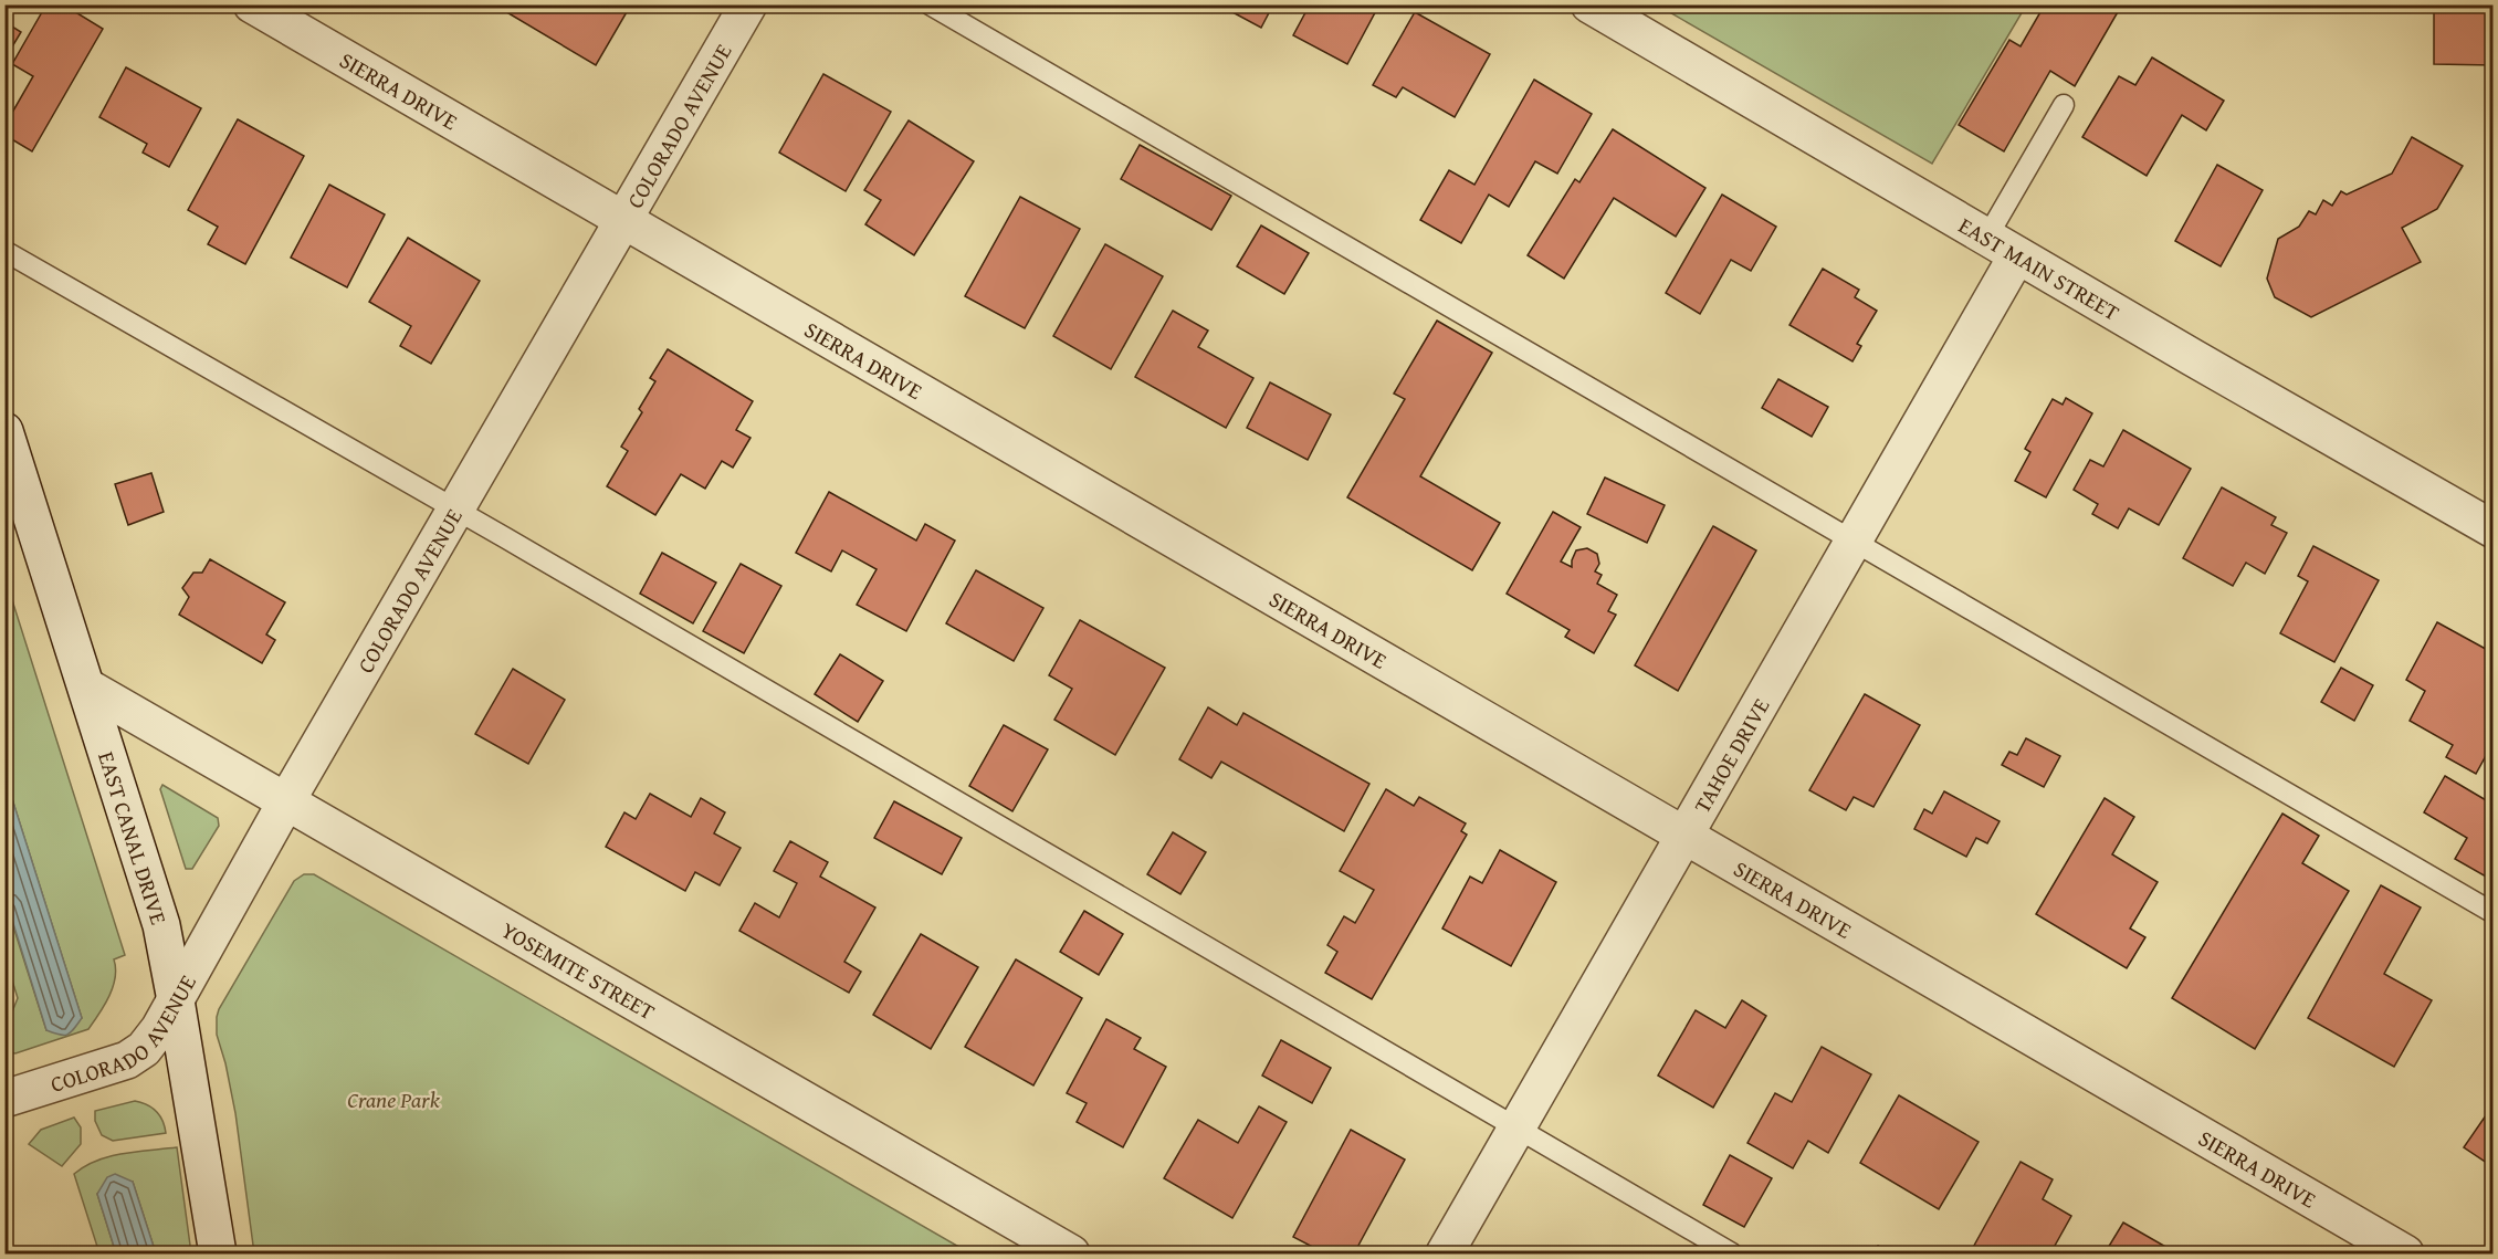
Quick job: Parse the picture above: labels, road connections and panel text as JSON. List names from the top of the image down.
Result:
{
  "streets": {
    "street": [
      "SIERRA DRIVE",
      "COLORADO AVENUE",
      "EAST MAIN STREET",
      "TAHOE DRIVE",
      "EAST CANAL DRIVE",
      "YOSEMITE STREET"
    ]
  },
  "crossings": [
    ["SIERRA DRIVE", "COLORADO AVENUE"],
    ["SIERRA DRIVE", "TAHOE DRIVE"],
    ["COLORADO AVENUE", "EAST CANAL DRIVE"],
    ["COLORADO AVENUE", "YOSEMITE STREET"],
    ["EAST MAIN STREET", "TAHOE DRIVE"],
    ["EAST CANAL DRIVE", "YOSEMITE STREET"]
  ],
  "parks": ["Crane Park"]
}
